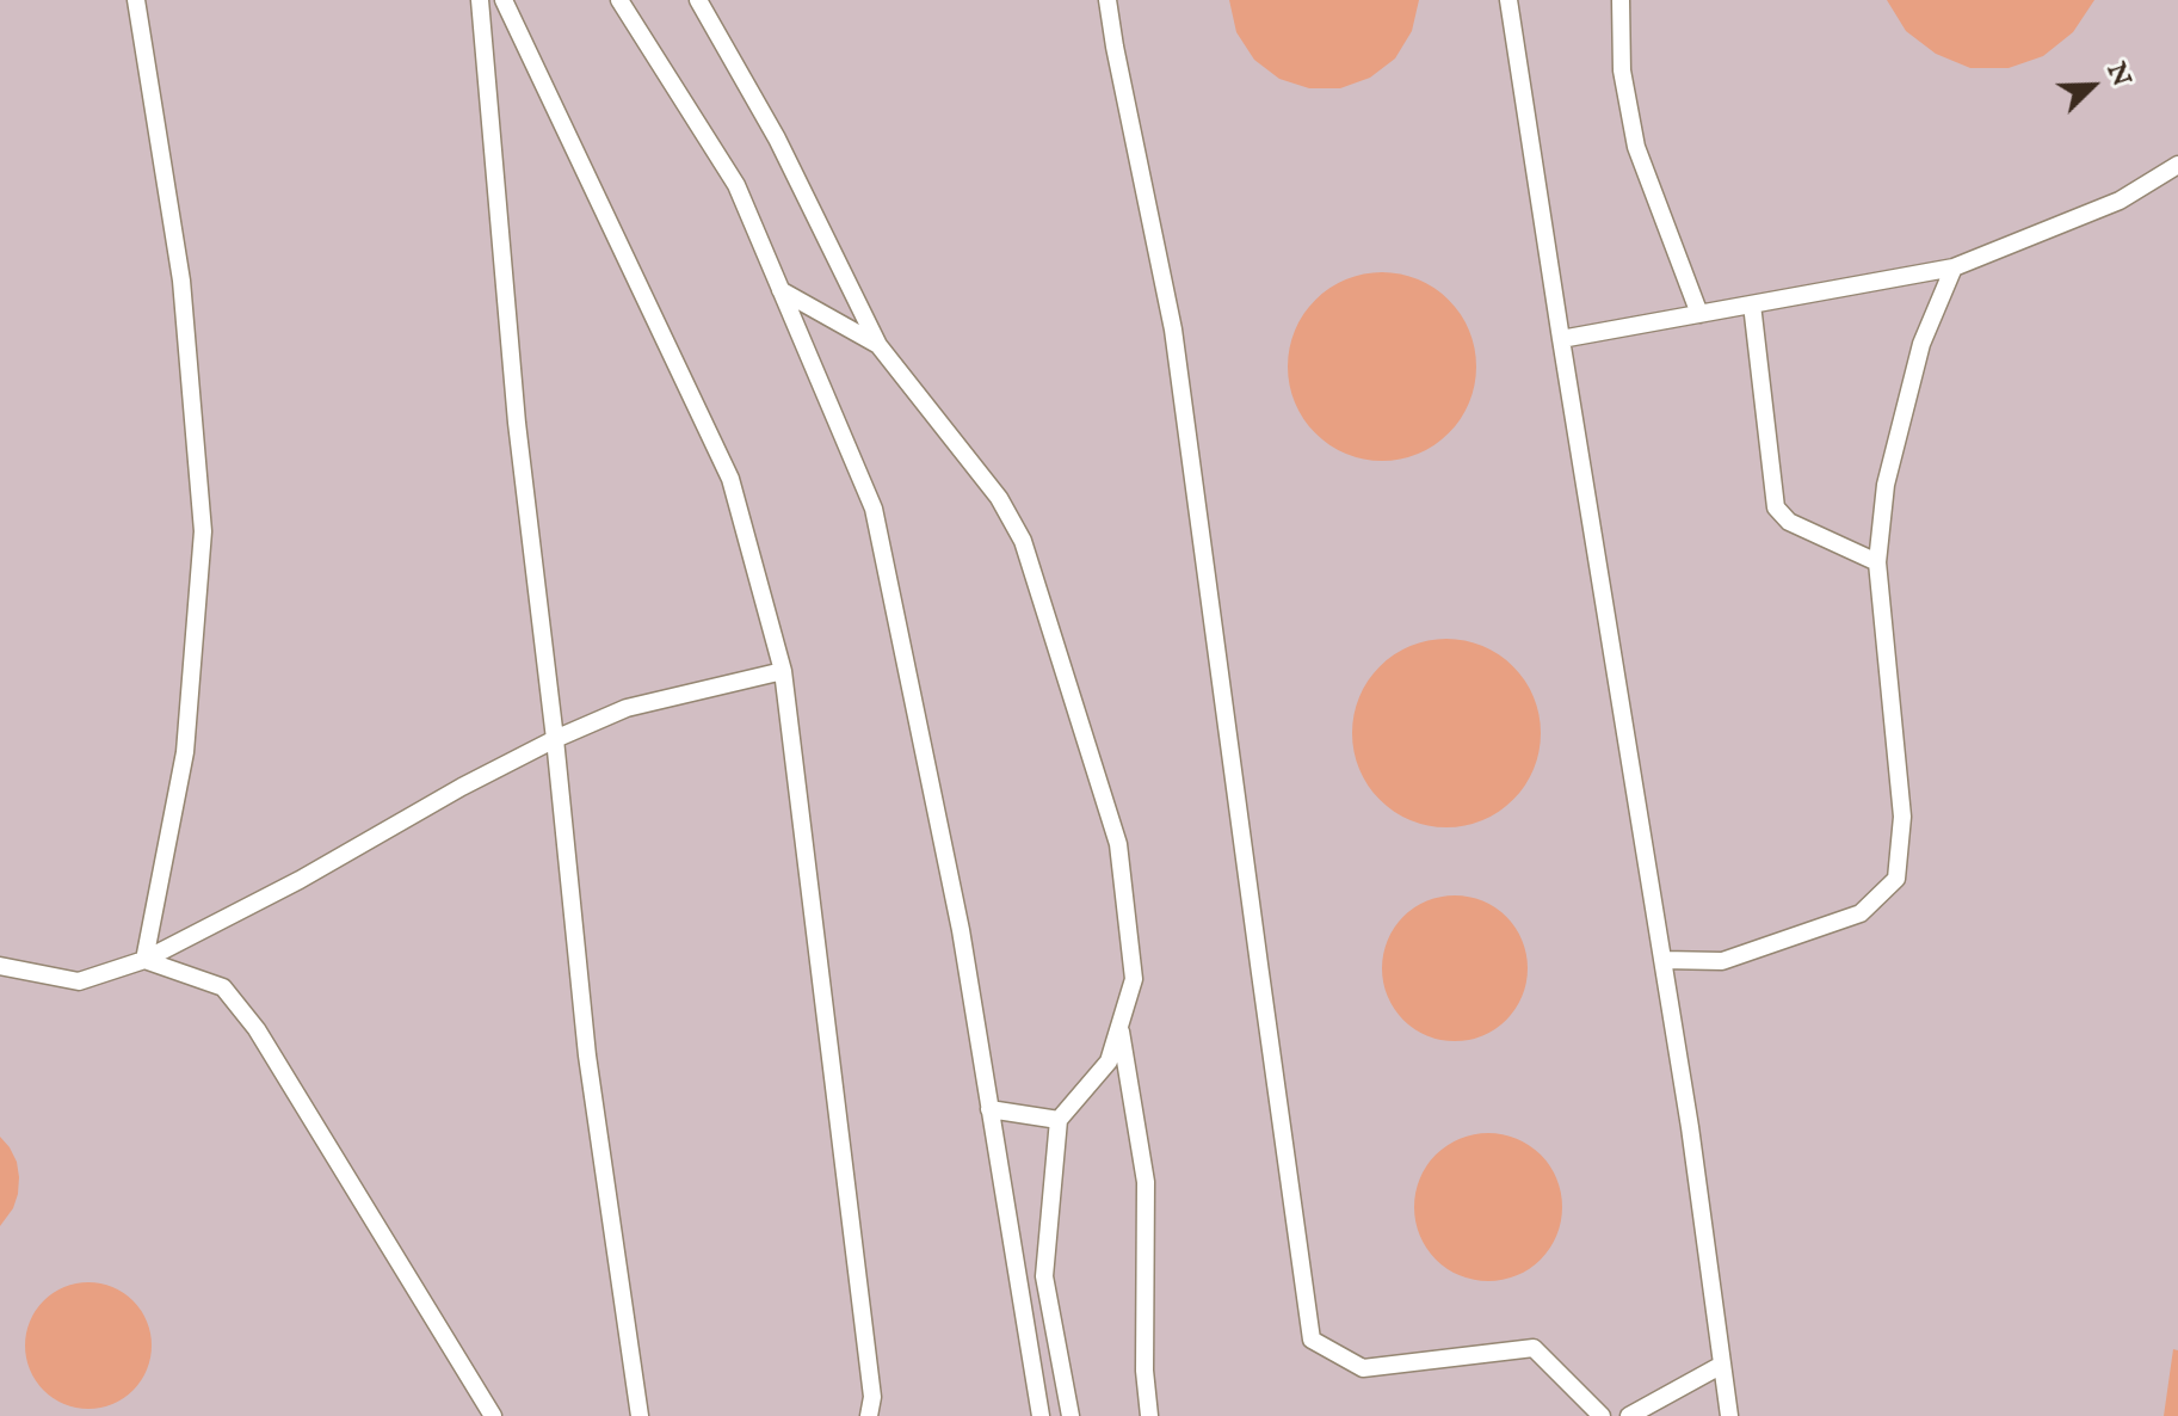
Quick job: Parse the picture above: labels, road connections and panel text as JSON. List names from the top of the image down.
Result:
{
  "north": "top right"
}
